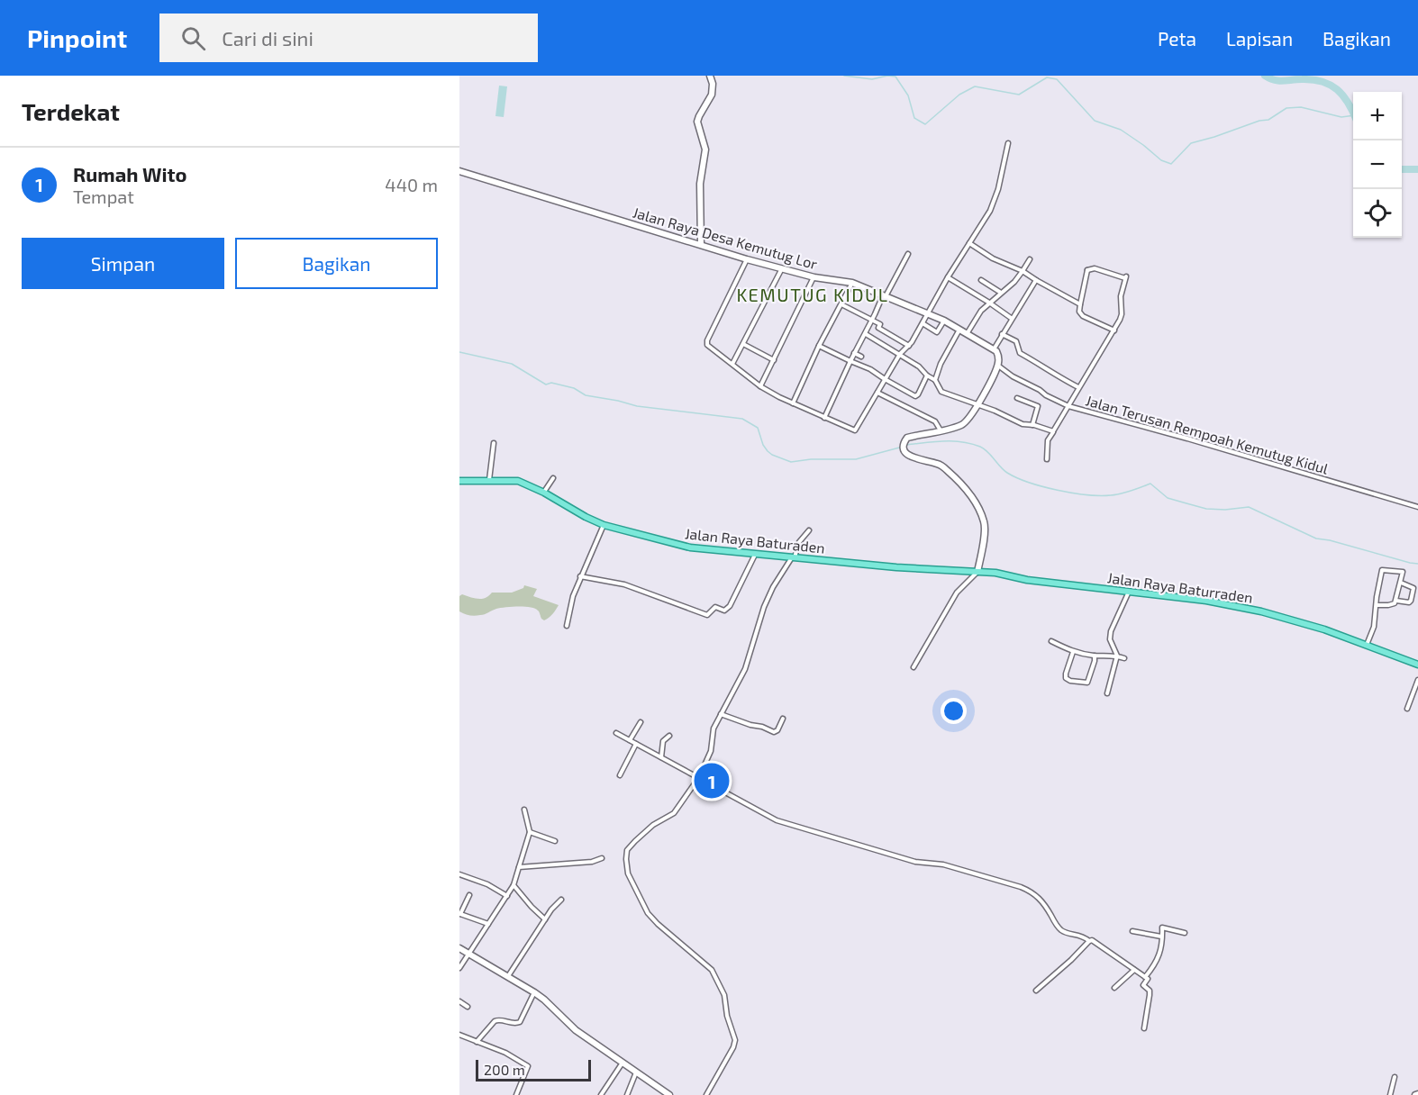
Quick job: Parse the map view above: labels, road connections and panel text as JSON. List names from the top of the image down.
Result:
{
  "streets": {
    "main road": ["Jalan Raya Baturaden", "Jalan Raya Baturraden"],
    "street": ["Jalan Raya Desa Kemutug Lor", "Jalan Terusan Rempoah Kemutug Kidul"]
  },
  "crossings": [
    ["Jalan Raya Baturaden", "Jalan Raya Baturraden"]
  ],
  "districts": ["KEMUTUG KIDUL"],
  "scale_bar": "200 m",
  "page": {
    "header": "Pinpoint",
    "search": "Cari di sini",
    "nav": ["Peta", "Lapisan", "Bagikan"],
    "heading": "Terdekat",
    "map_buttons": ["+", "−"],
    "list": [
      {
        "mark": "1",
        "name": "Rumah Wito",
        "note": "Tempat",
        "value": "440 m"
      }
    ],
    "buttons": ["Simpan", "Bagikan"],
    "pins": "1",
    "scale": "200 m"
  }
}
